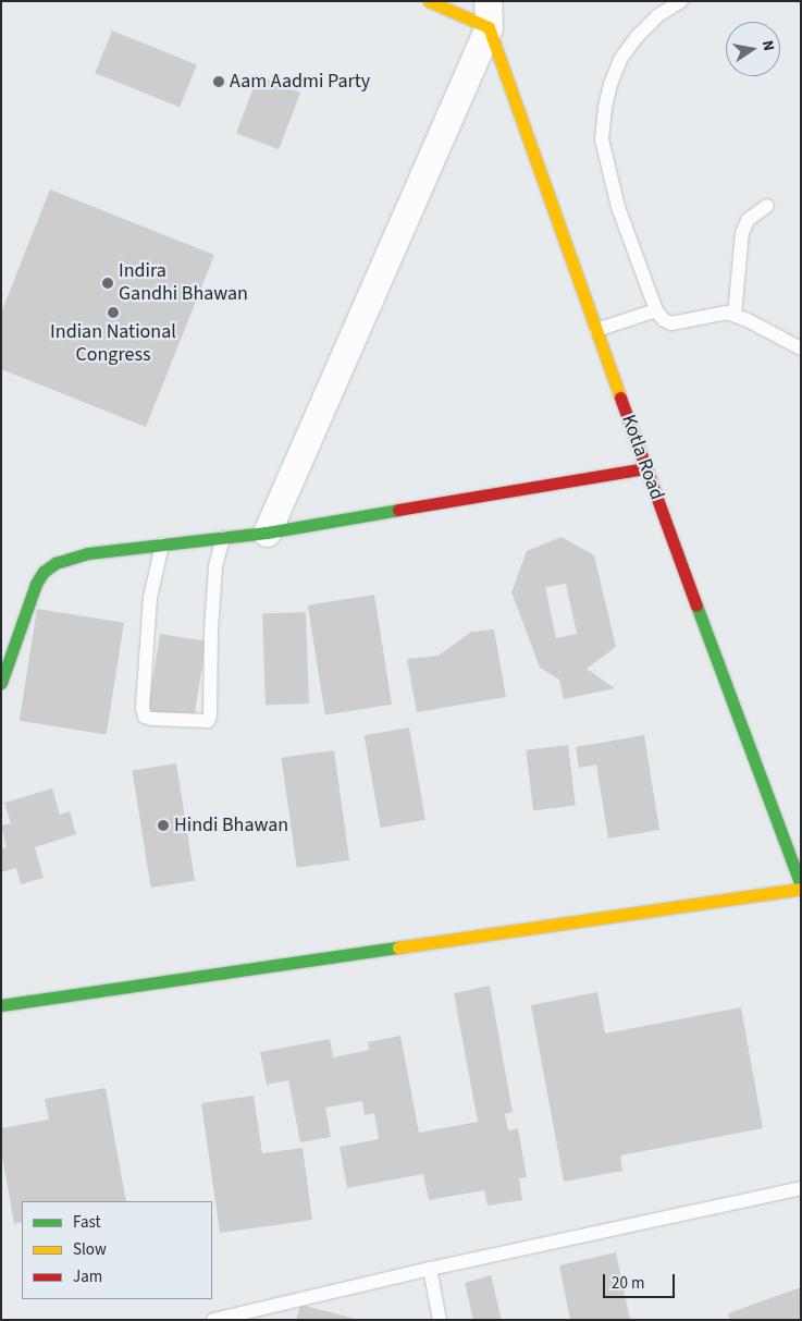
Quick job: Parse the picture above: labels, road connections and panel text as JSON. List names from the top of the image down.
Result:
{
  "streets": {
    "street": ["Kotla Road"]
  },
  "places": [
    "Aam Aadmi Party",
    "Indira Gandhi Bhawan",
    "Indian National Congress",
    "Hindi Bhawan"
  ],
  "legend": ["Fast", "Slow", "Jam"],
  "scale_bar": "20 m",
  "north": "right"
}
